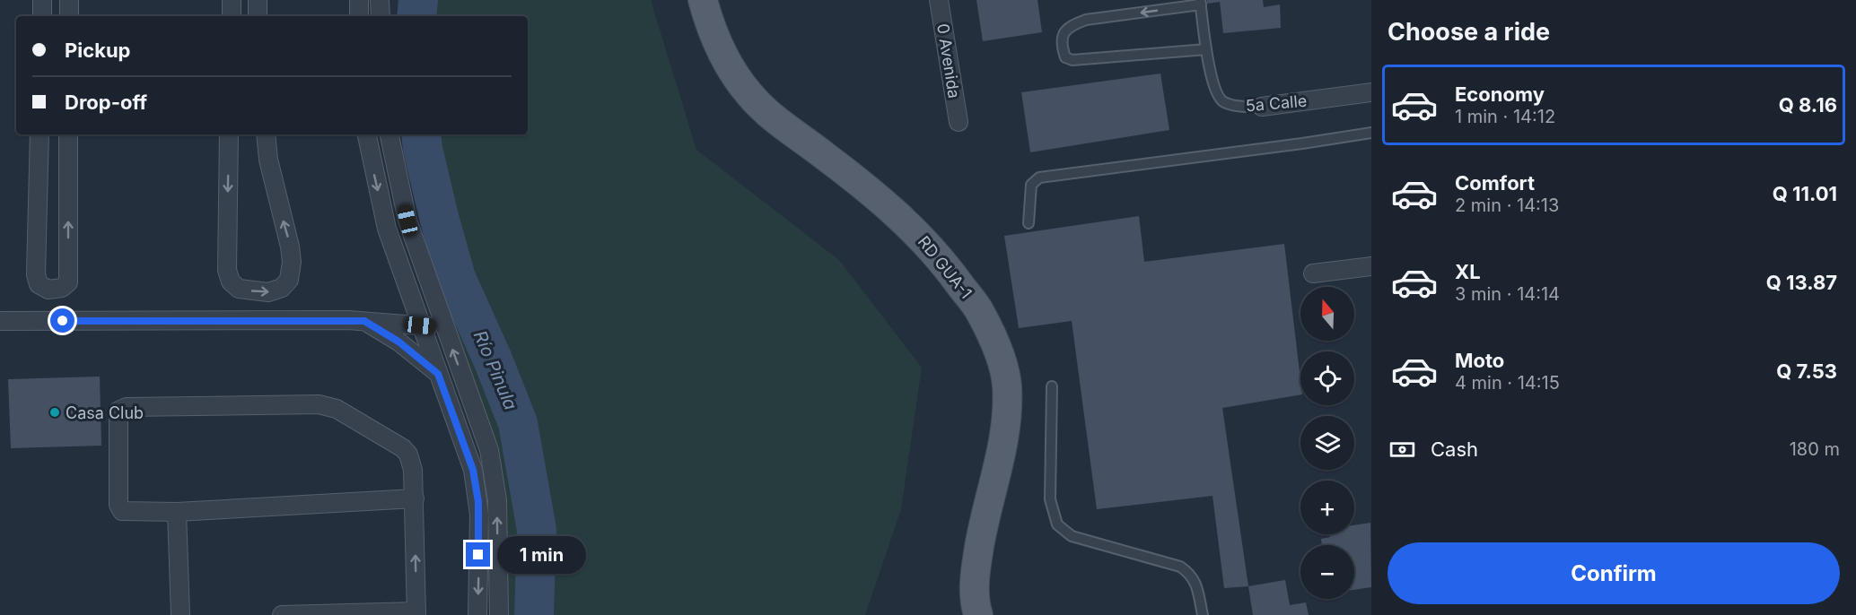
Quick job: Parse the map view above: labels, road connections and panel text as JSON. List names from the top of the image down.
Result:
{
  "streets": {
    "main road": ["RD GUA-1"],
    "street": ["0 Avenida", "5a Calle"]
  },
  "water": ["Río Pinula"],
  "places": ["Casa Club"],
  "north": "top",
  "page": {
    "heading": "Choose a ride",
    "banner": ["Pickup", "Drop-off"],
    "list": [
      {
        "name": "Economy",
        "note": "1 min · 14:12",
        "value": "Q 8.16"
      },
      {
        "name": "Comfort",
        "note": "2 min · 14:13",
        "value": "Q 11.01"
      },
      {
        "name": "XL",
        "note": "3 min · 14:14",
        "value": "Q 13.87"
      },
      {
        "name": "Moto",
        "note": "4 min · 14:15",
        "value": "Q 7.53"
      }
    ],
    "map_buttons": ["+", "−"],
    "pay": ["Cash", "180 m"],
    "buttons": "Confirm",
    "bubble": "1 min"
  }
}
